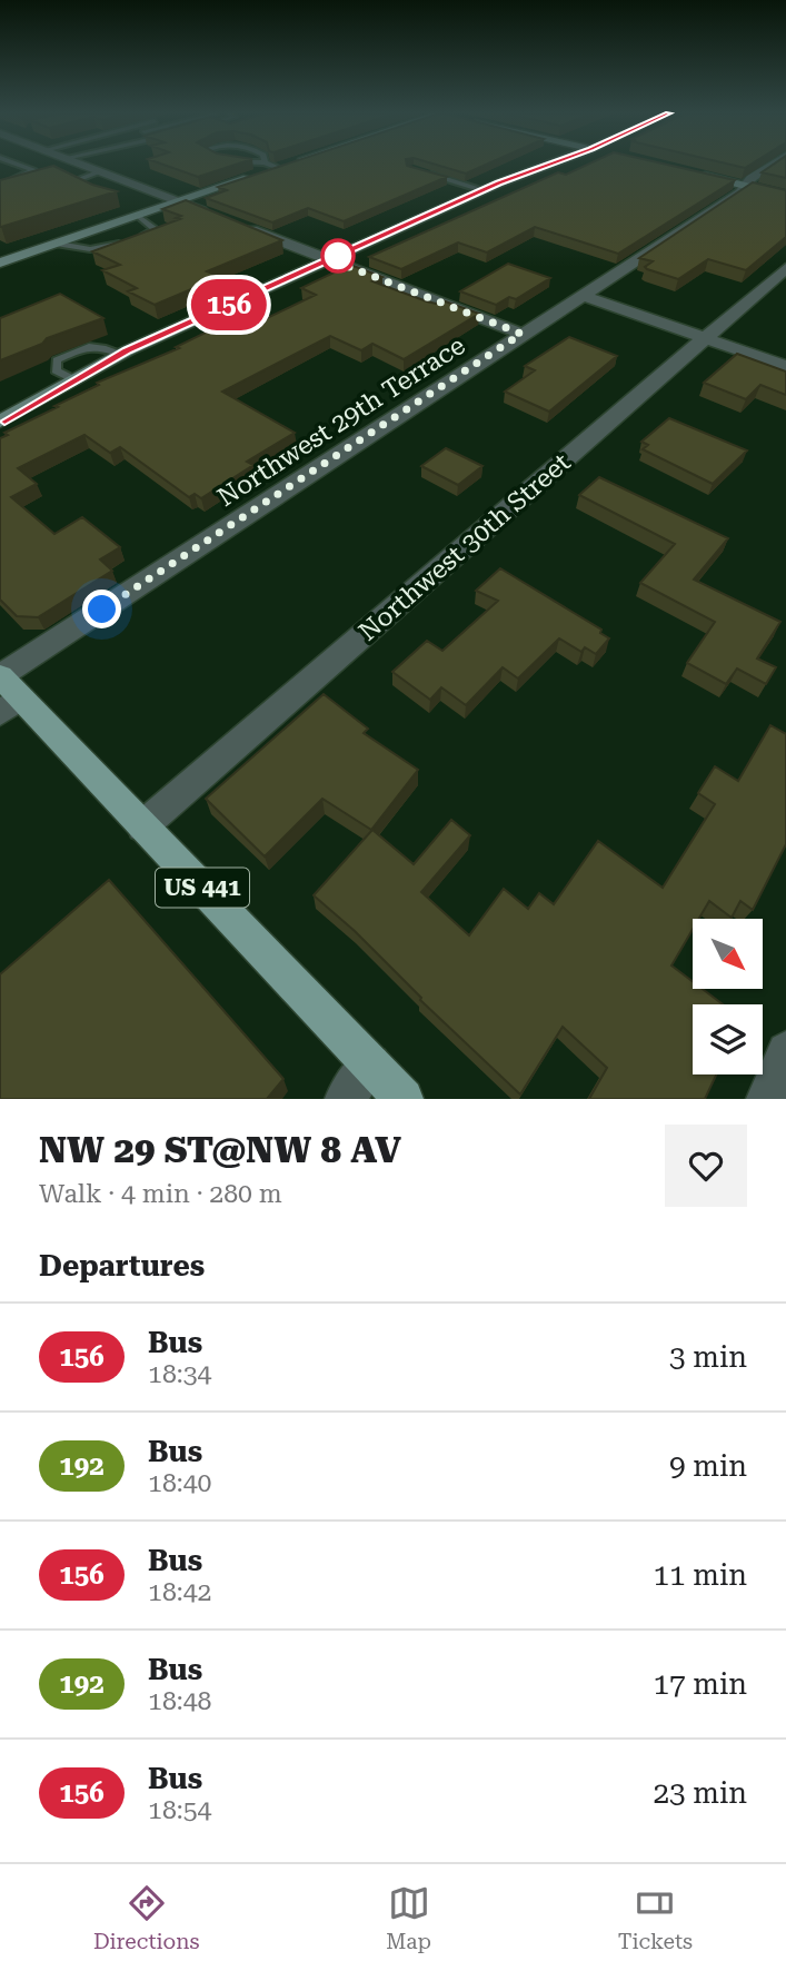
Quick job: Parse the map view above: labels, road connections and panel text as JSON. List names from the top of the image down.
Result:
{
  "streets": {
    "main road": ["US 441"],
    "street": ["Northwest 29th Terrace", "Northwest 30th Street"]
  },
  "crossings": [
    ["Northwest 29th Terrace", "US 441"],
    ["Northwest 30th Street", "US 441"]
  ],
  "lines": ["bus line 156"],
  "north": "bottom right",
  "page": {
    "on_map": "156",
    "heading": [
      ["NW 29 ST@NW 8 AV", "Walk · 4 min · 280 m"],
      "Departures"
    ],
    "list": [
      {
        "mark": "156",
        "name": "Bus",
        "note": "18:34",
        "value": "3 min"
      },
      {
        "mark": "192",
        "name": "Bus",
        "note": "18:40",
        "value": "9 min"
      },
      {
        "mark": "156",
        "name": "Bus",
        "note": "18:42",
        "value": "11 min"
      },
      {
        "mark": "192",
        "name": "Bus",
        "note": "18:48",
        "value": "17 min"
      },
      {
        "mark": "156",
        "name": "Bus",
        "note": "18:54",
        "value": "23 min"
      }
    ],
    "tabs": ["Directions", "Map", "Tickets"]
  }
}
